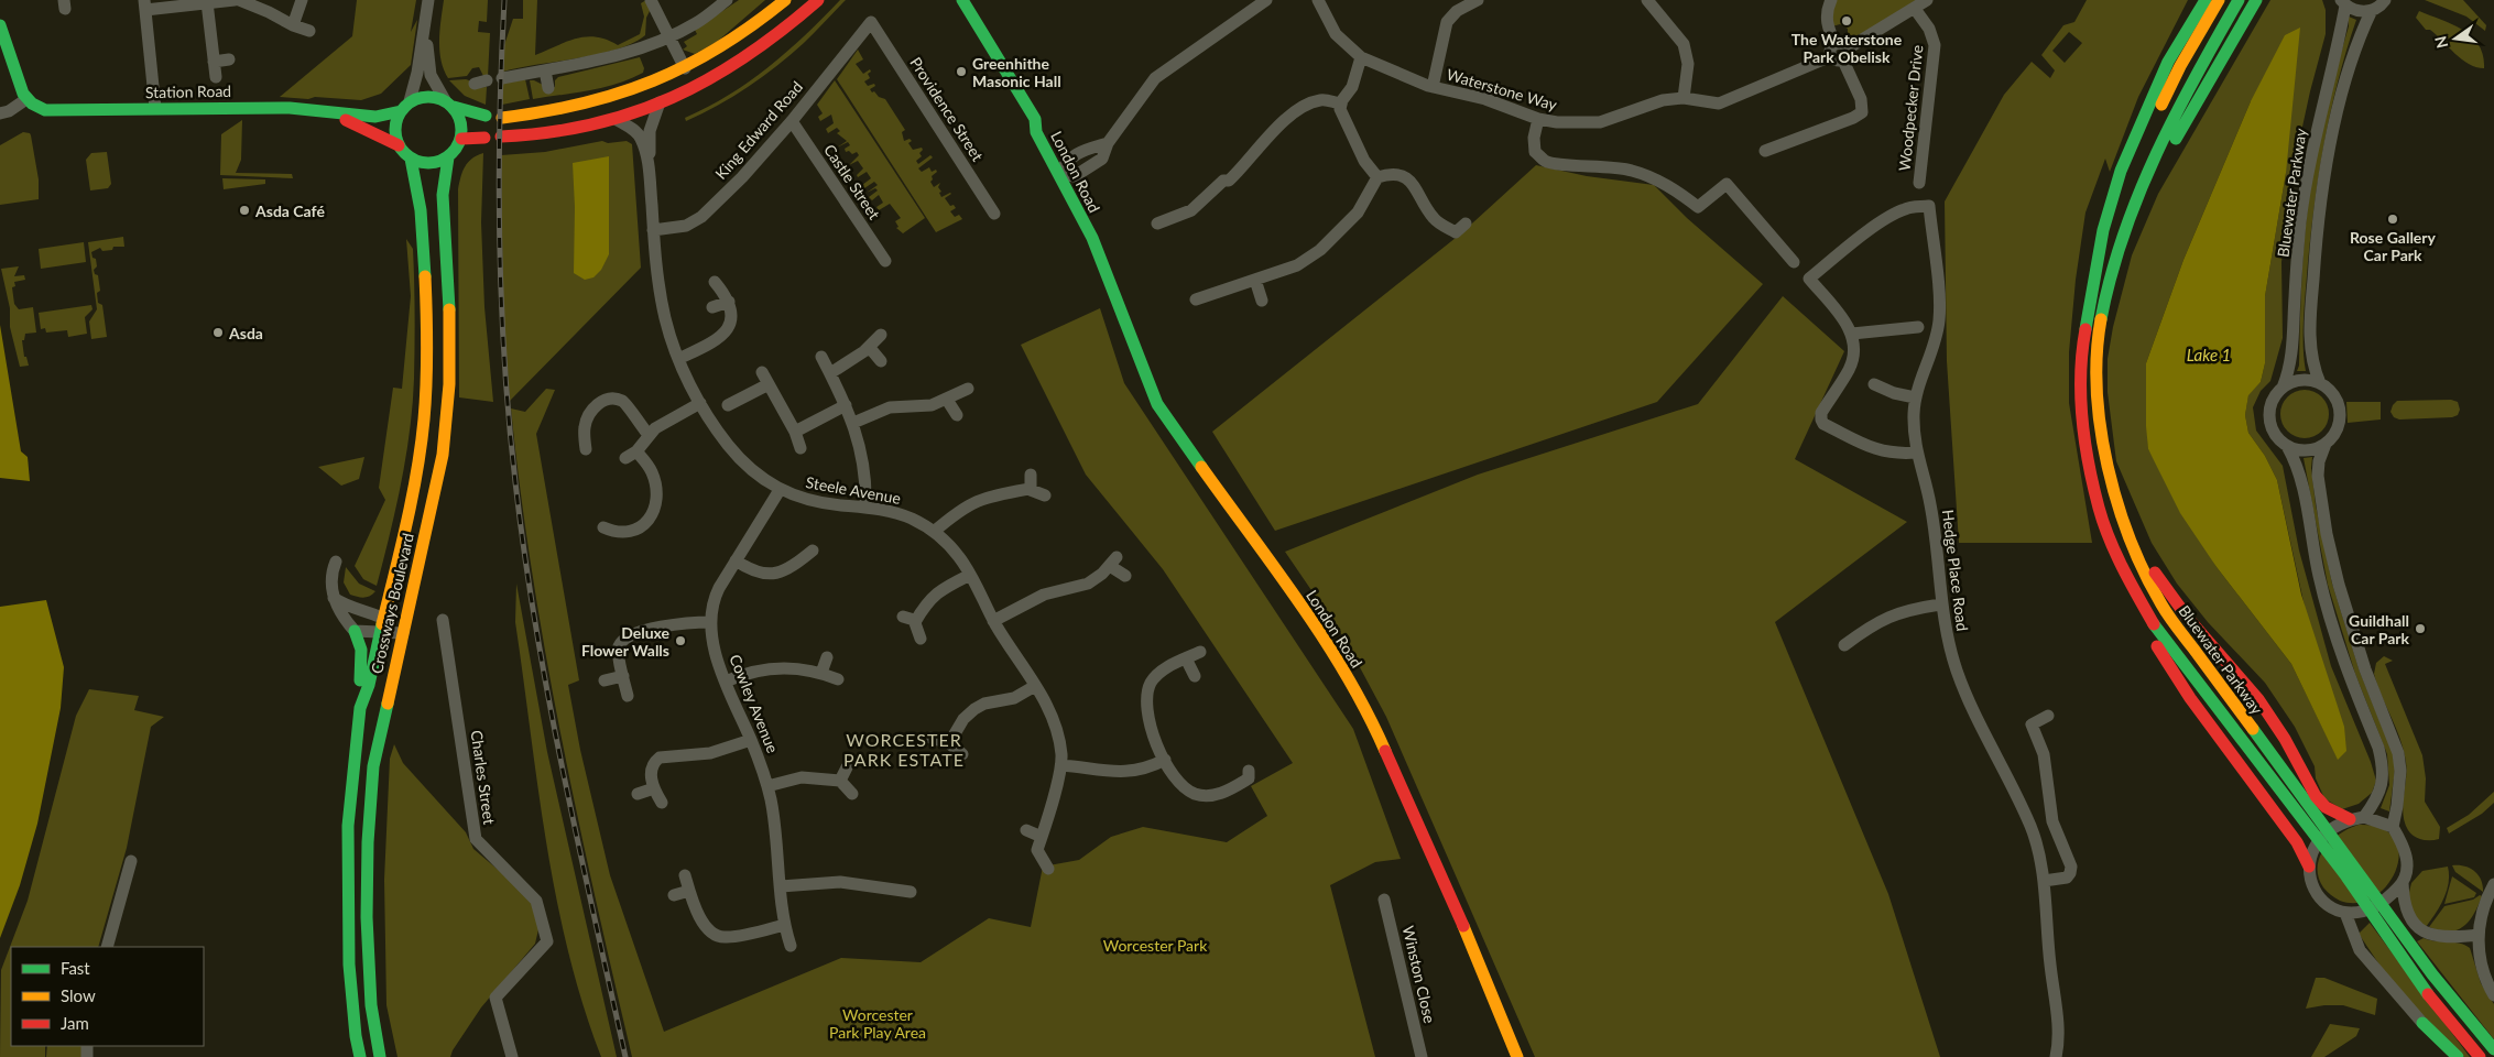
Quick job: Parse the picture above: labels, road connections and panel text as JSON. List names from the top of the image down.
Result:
{
  "streets": {
    "main road": [
      "Station Road",
      "London Road",
      "Bluewater Parkway",
      "Crossways Boulevard"
    ],
    "street": [
      "Waterstone Way",
      "Woodpecker Drive",
      "Providence Street",
      "King Edward Road",
      "Castle Street",
      "Steele Avenue",
      "Hedge Place Road",
      "Cowley Avenue",
      "Charles Street",
      "Winston Close"
    ]
  },
  "crossings": [
    ["Waterstone Way", "Woodpecker Drive"],
    ["Station Road", "Crossways Boulevard"],
    ["Providence Street", "King Edward Road"],
    ["King Edward Road", "Castle Street"],
    ["King Edward Road", "Steele Avenue"],
    ["Steele Avenue", "Cowley Avenue"]
  ],
  "districts": ["WORCESTER PARK ESTATE"],
  "water": ["Lake 1"],
  "parks": ["Worcester Park", "Worcester Park Play Area"],
  "places": [
    "The Waterstone Park Obelisk",
    "Greenhithe Masonic Hall",
    "Asda Café",
    "Rose Gallery Car Park",
    "Asda",
    "Guildhall Car Park",
    "Deluxe Flower Walls"
  ],
  "legend": ["Fast", "Slow", "Jam"],
  "north": "left"
}
